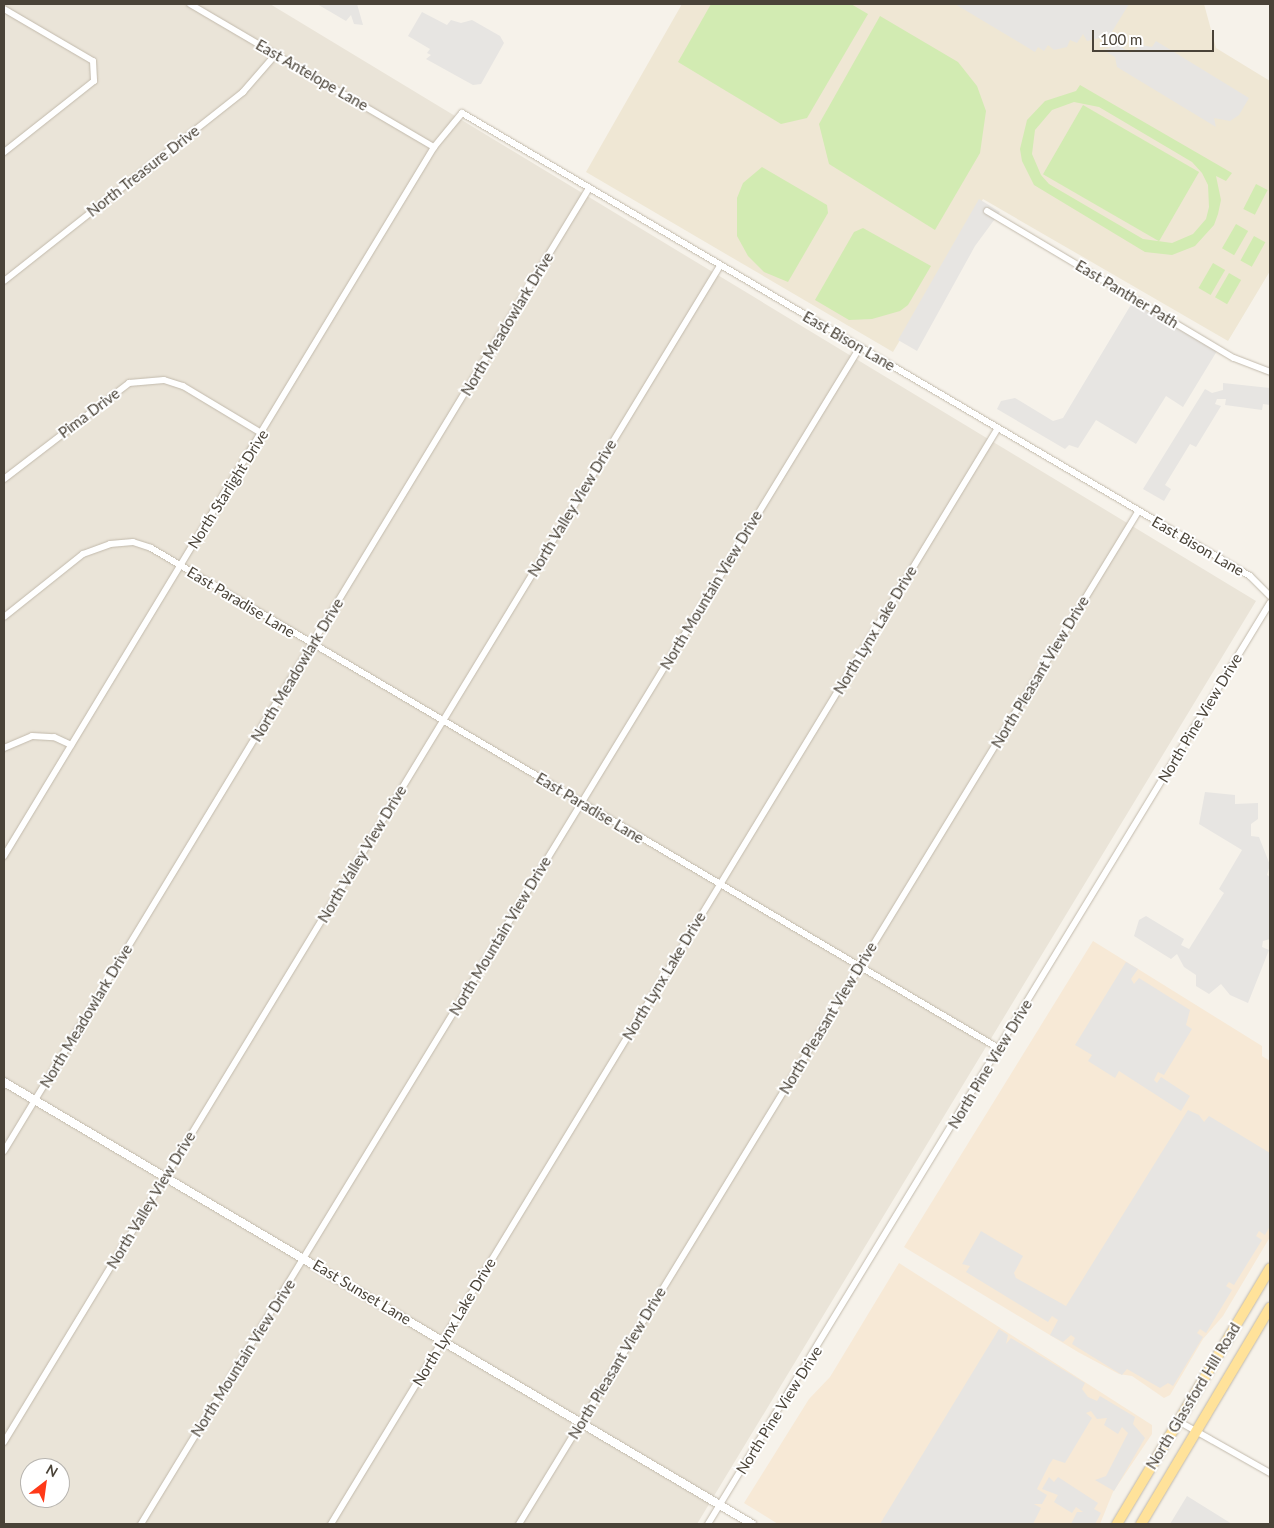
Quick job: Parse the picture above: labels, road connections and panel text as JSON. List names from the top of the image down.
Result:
{
  "streets": {
    "main road": ["North Glassford Hill Road"],
    "street": [
      "East Antelope Lane",
      "North Treasure Drive",
      "East Panther Path",
      "North Meadowlark Drive",
      "East Bison Lane",
      "Pima Drive",
      "North Starlight Drive",
      "North Valley View Drive",
      "North Mountain View Drive",
      "East Paradise Lane",
      "North Lynx Lake Drive",
      "North Pleasant View Drive",
      "North Pine View Drive",
      "East Sunset Lane"
    ]
  },
  "crossings": [
    ["East Antelope Lane", "North Treasure Drive"],
    ["East Antelope Lane", "East Bison Lane"],
    ["East Antelope Lane", "North Starlight Drive"],
    ["North Meadowlark Drive", "East Bison Lane"],
    ["North Meadowlark Drive", "East Paradise Lane"],
    ["North Meadowlark Drive", "East Sunset Lane"],
    ["East Bison Lane", "North Starlight Drive"],
    ["East Bison Lane", "North Valley View Drive"],
    ["East Bison Lane", "North Mountain View Drive"],
    ["East Bison Lane", "North Lynx Lake Drive"],
    ["East Bison Lane", "North Pleasant View Drive"],
    ["Pima Drive", "North Starlight Drive"],
    ["North Starlight Drive", "East Paradise Lane"],
    ["North Valley View Drive", "East Paradise Lane"],
    ["North Valley View Drive", "East Sunset Lane"],
    ["North Mountain View Drive", "East Paradise Lane"],
    ["North Mountain View Drive", "East Sunset Lane"],
    ["East Paradise Lane", "North Lynx Lake Drive"],
    ["East Paradise Lane", "North Pleasant View Drive"],
    ["East Paradise Lane", "North Pine View Drive"],
    ["North Lynx Lake Drive", "East Sunset Lane"],
    ["North Pleasant View Drive", "East Sunset Lane"],
    ["North Pine View Drive", "East Sunset Lane"]
  ],
  "scale_bar": "100 m",
  "north": "top right"
}
